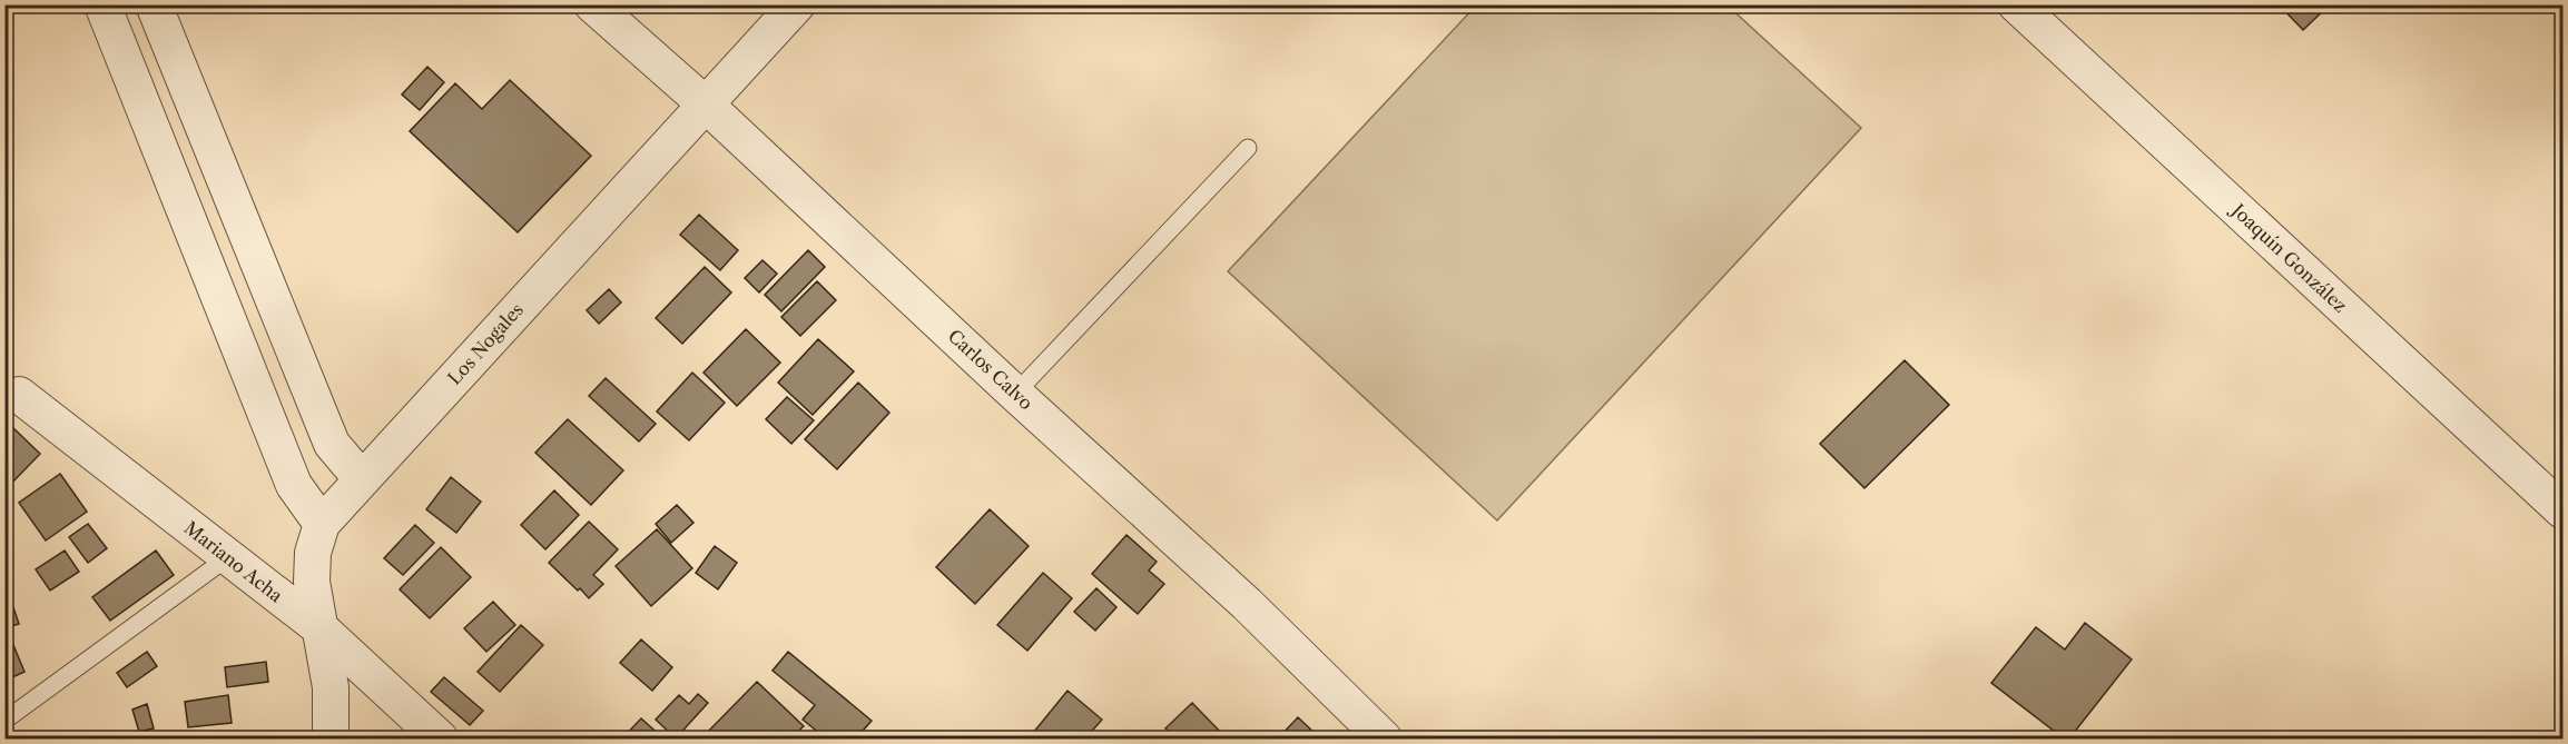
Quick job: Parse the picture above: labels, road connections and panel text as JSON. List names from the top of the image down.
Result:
{
  "streets": {
    "street": [
      "Joaquín González",
      "Los Nogales",
      "Carlos Calvo",
      "Mariano Acha"
    ]
  },
  "crossings": [
    ["Los Nogales", "Carlos Calvo"],
    ["Los Nogales", "Mariano Acha"]
  ]
}
